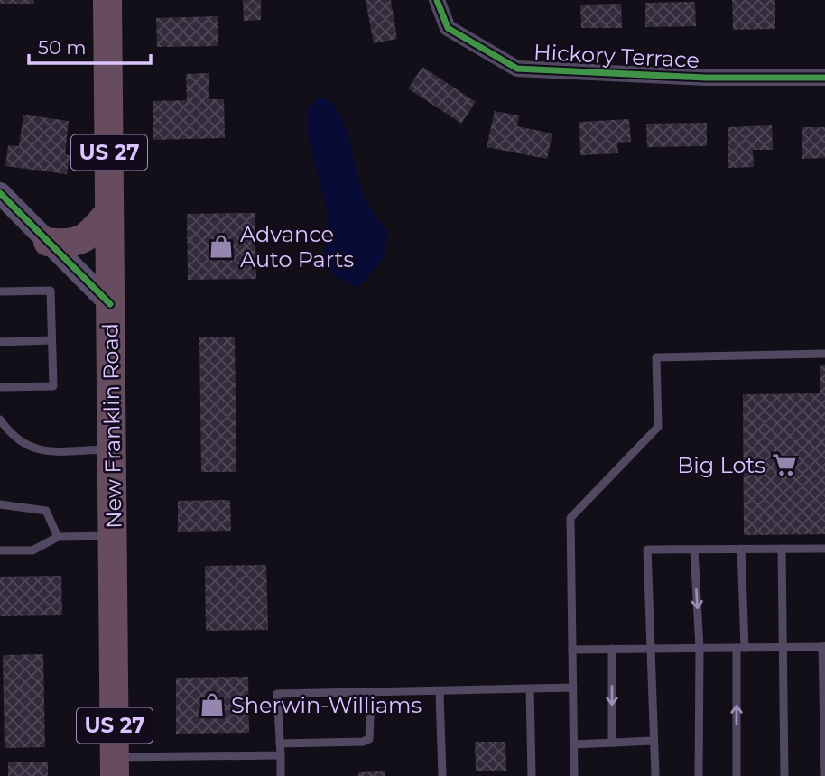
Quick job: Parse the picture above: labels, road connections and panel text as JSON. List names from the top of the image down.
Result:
{
  "streets": {
    "highway": ["US 27", "New Franklin Road"],
    "street": ["Hickory Terrace"]
  },
  "places": {
    "shop": ["Advance Auto Parts", "Sherwin-Williams"],
    "supermarket": ["Big Lots"]
  },
  "scale_bar": "50 m"
}
